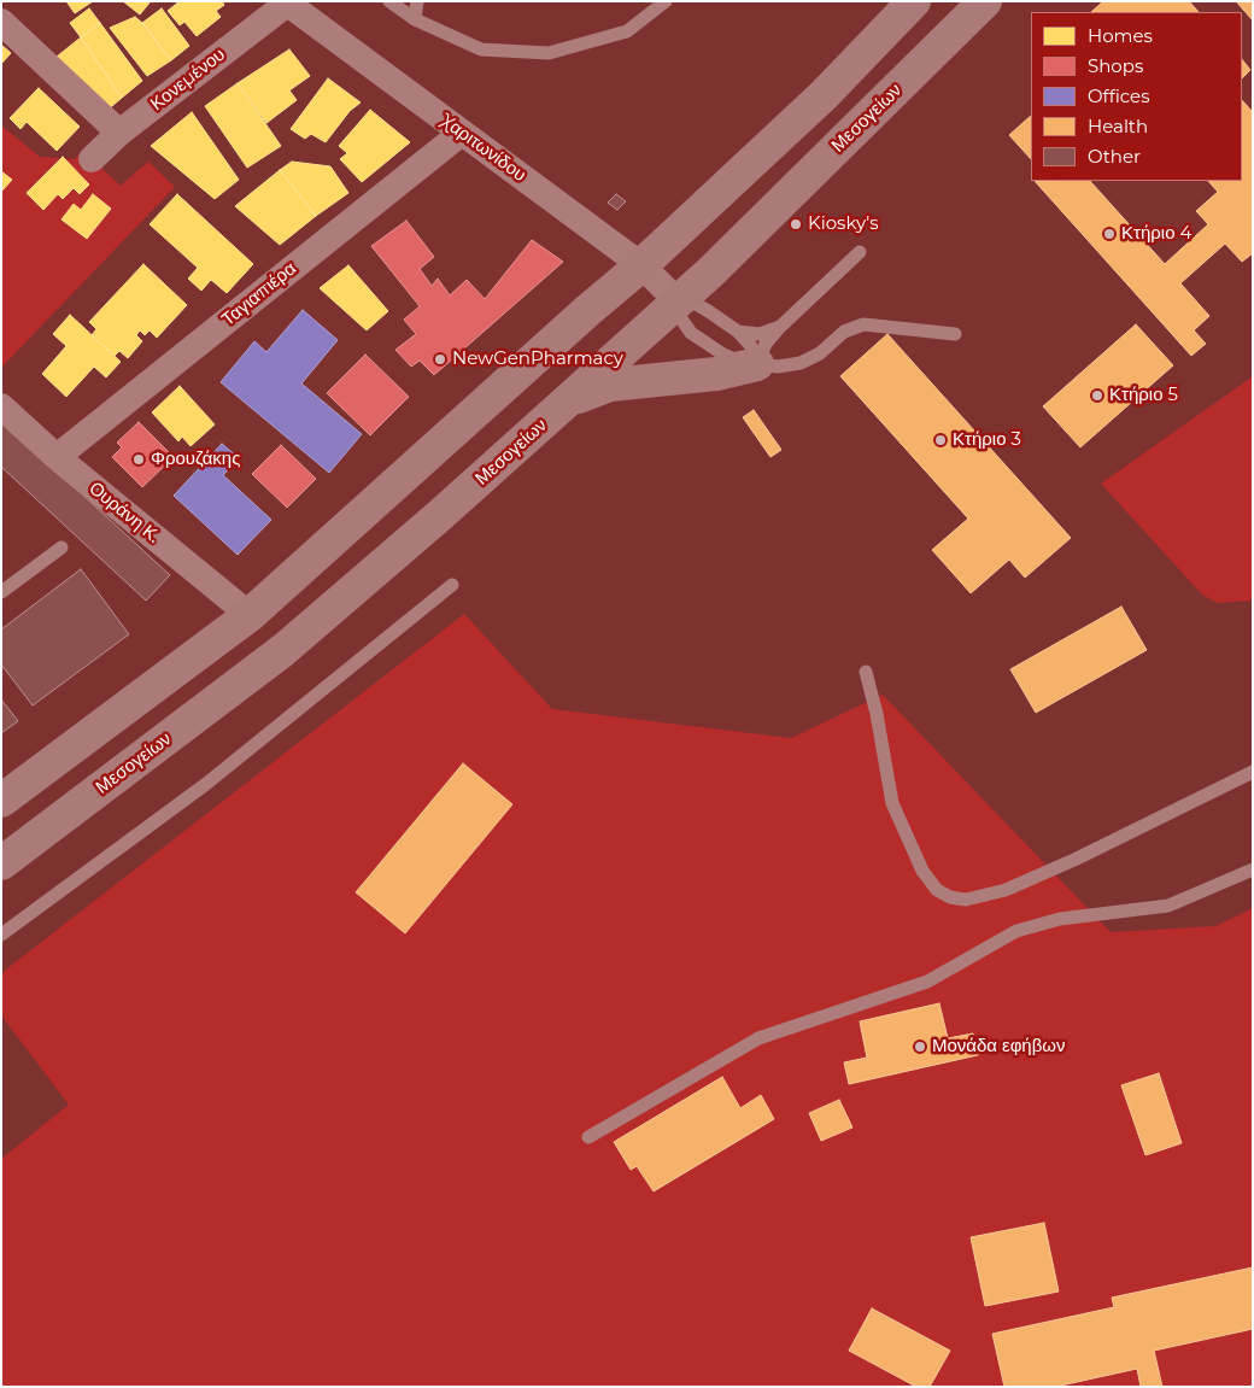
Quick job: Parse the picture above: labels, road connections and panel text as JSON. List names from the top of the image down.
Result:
{
  "streets": {
    "main road": ["Μεσογείων"],
    "street": [
      "Κονεμένου",
      "Χαριτωνίδου",
      "Ταγιαπιέρα",
      "Ουράνη Κ."
    ]
  },
  "crossings": [
    ["Κονεμένου", "Χαριτωνίδου"],
    ["Μεσογείων", "Χαριτωνίδου"],
    ["Χαριτωνίδου", "Ταγιαπιέρα"],
    ["Ταγιαπιέρα", "Ουράνη Κ."]
  ],
  "places": [
    "Kiosky's",
    "Κτήριο 4",
    "NewGenPharmacy",
    "Κτήριο 5",
    "Κτήριο 3",
    "Φρουζάκης",
    "Μονάδα εφήβων"
  ],
  "legend": [
    "Homes",
    "Shops",
    "Offices",
    "Health",
    "Other"
  ]
}
